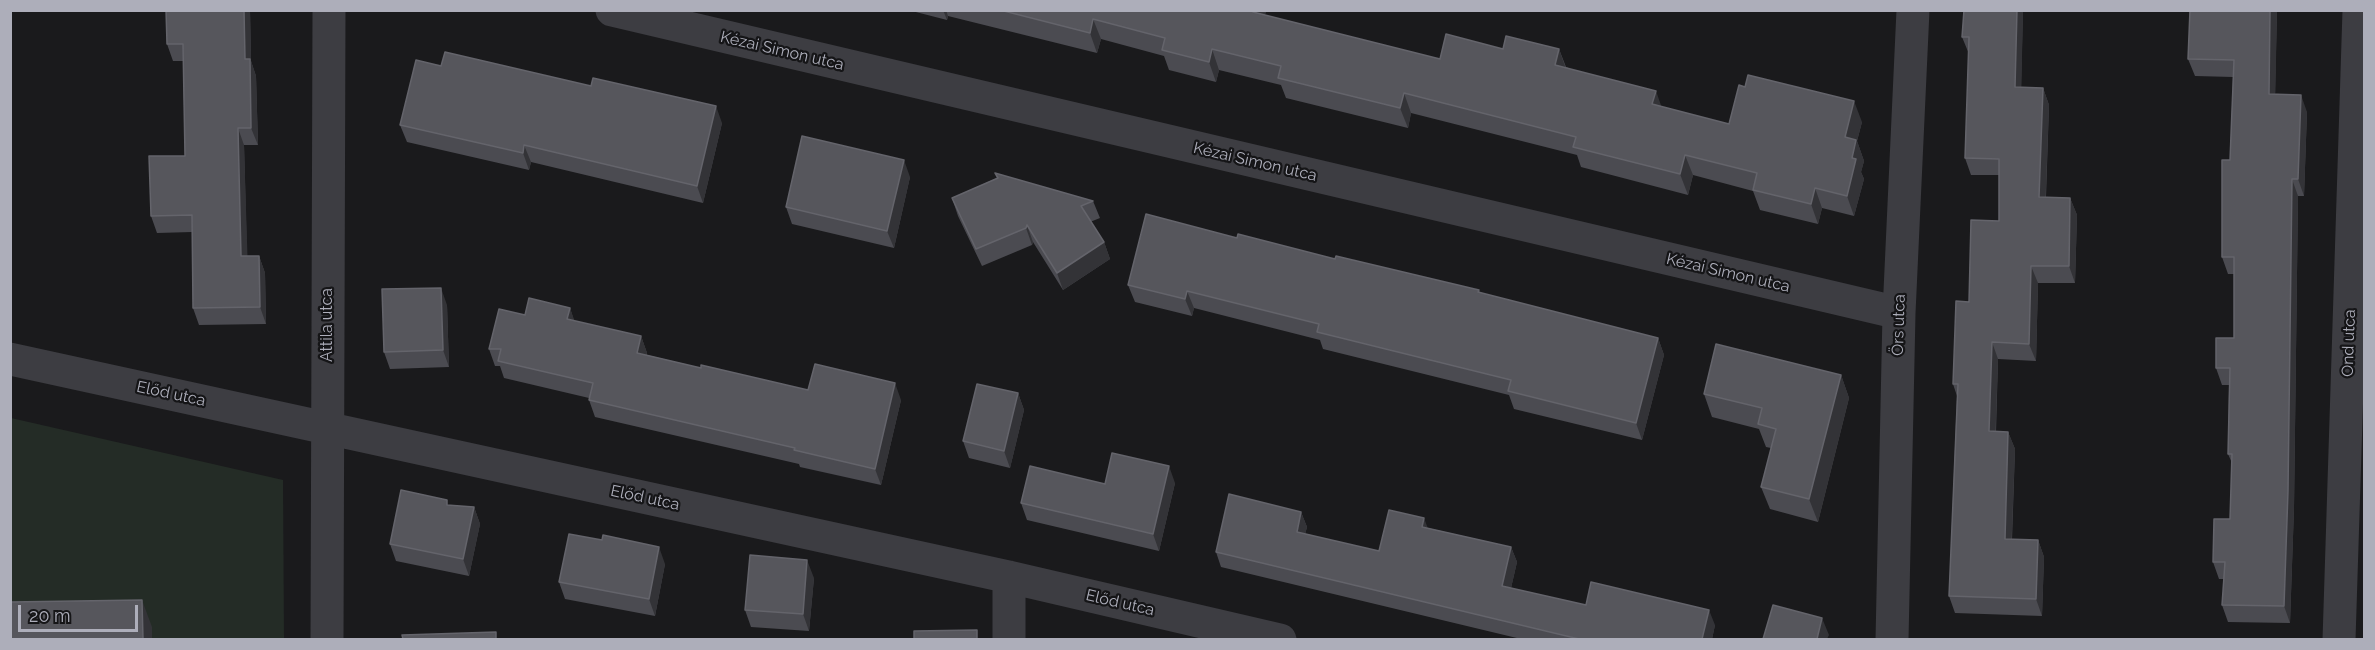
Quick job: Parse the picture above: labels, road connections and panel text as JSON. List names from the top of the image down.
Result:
{
  "streets": {
    "street": [
      "Kézai Simon utca",
      "Attila utca",
      "Örs utca",
      "Ond utca",
      "Előd utca"
    ]
  },
  "crossings": [
    ["Kézai Simon utca", "Örs utca"],
    ["Attila utca", "Előd utca"]
  ],
  "scale_bar": "20 m"
}
